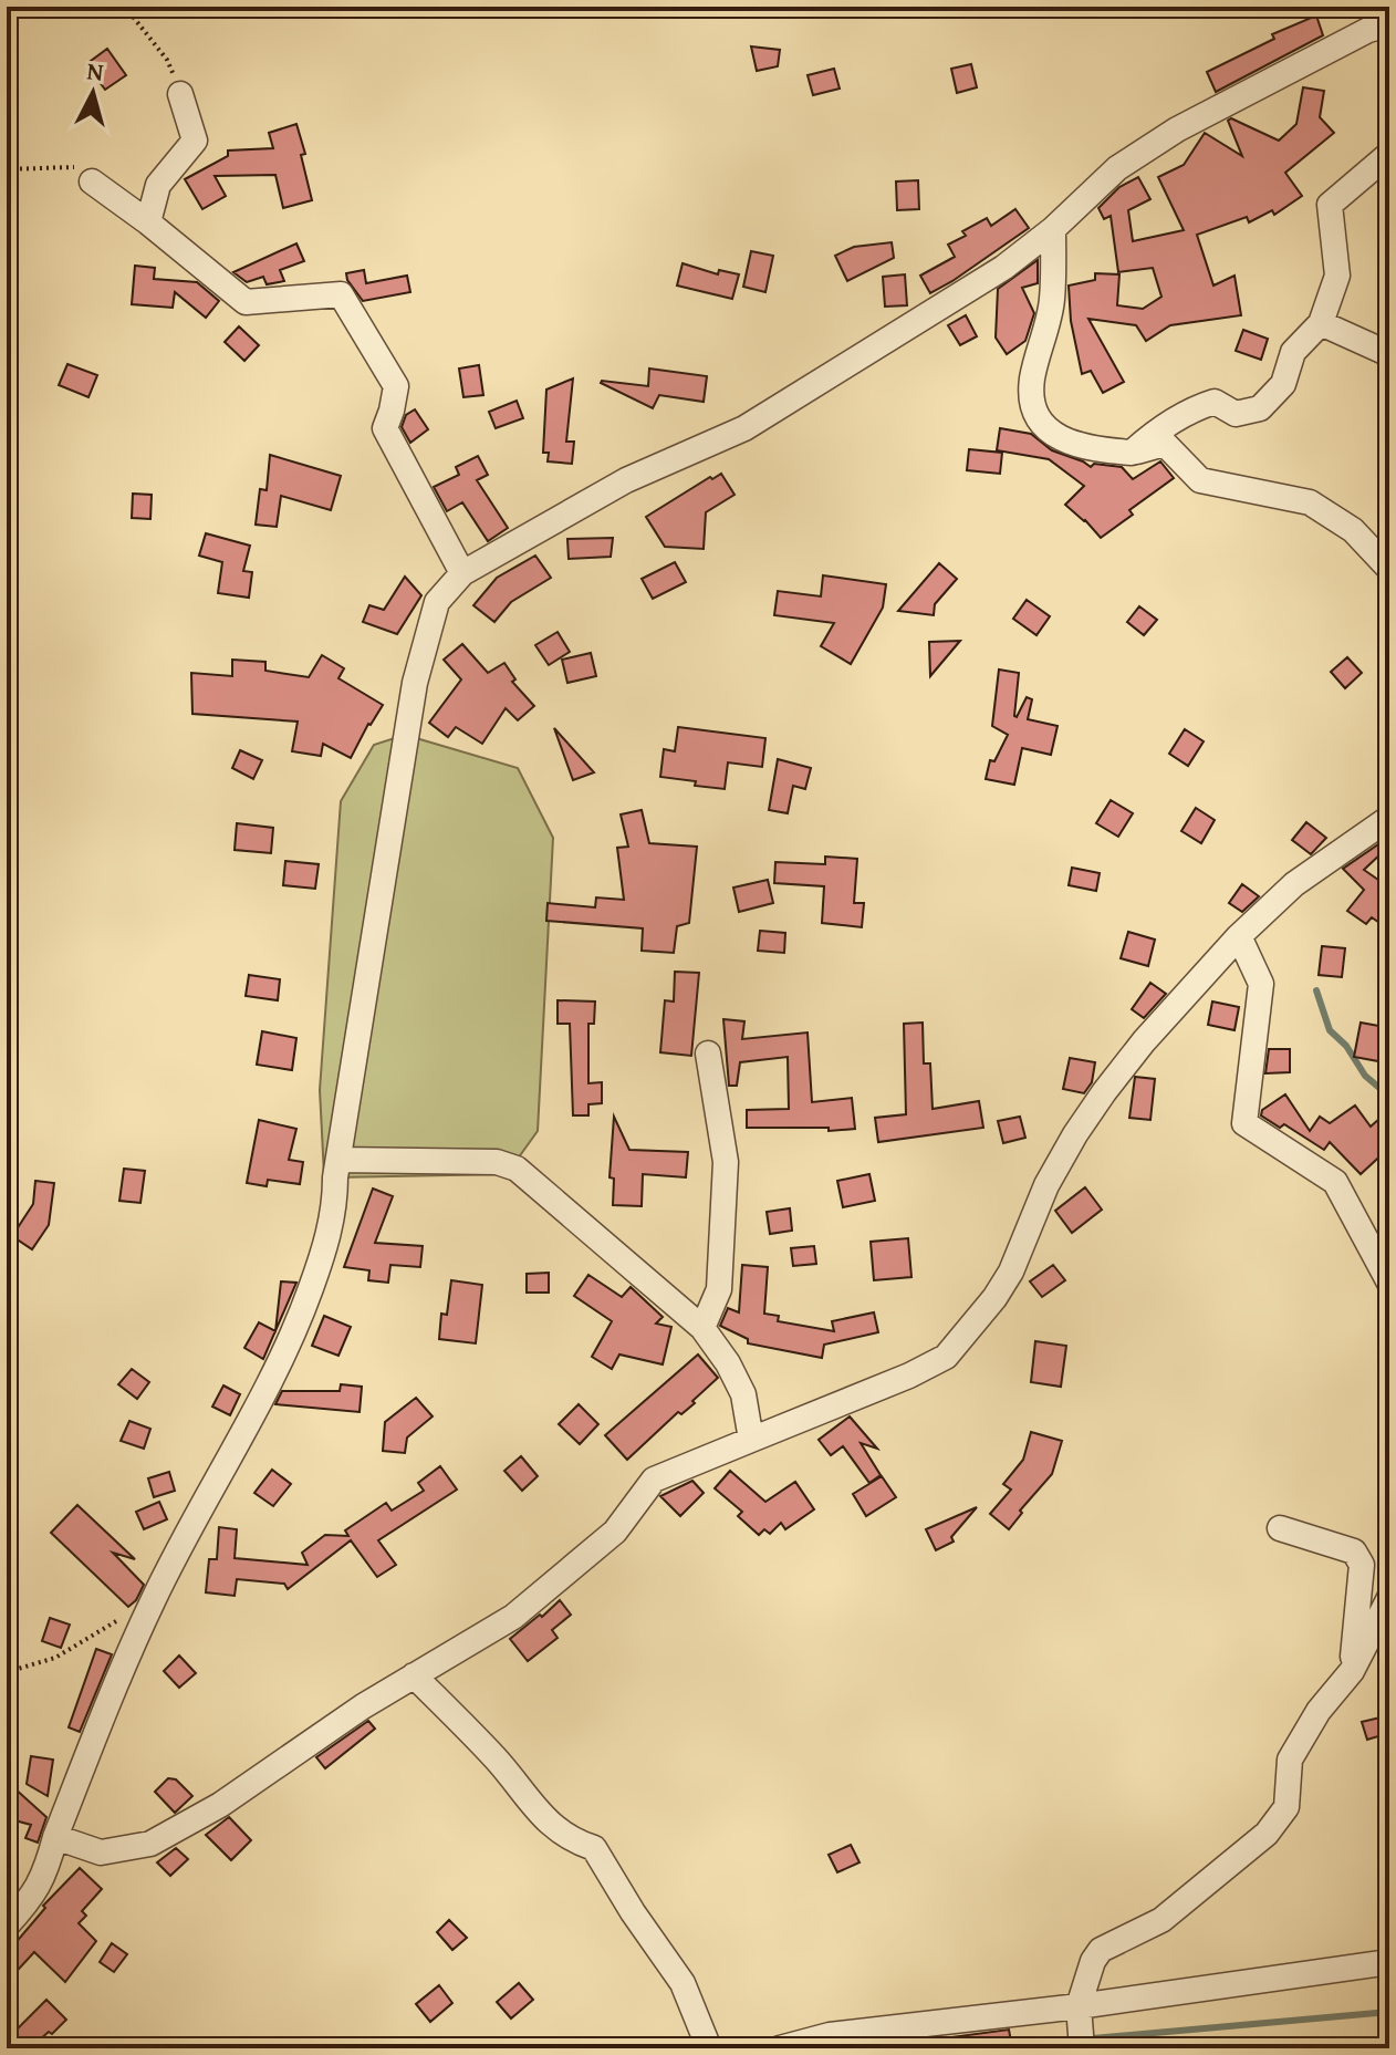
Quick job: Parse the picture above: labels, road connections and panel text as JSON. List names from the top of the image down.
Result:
{
  "north": "top"
}
